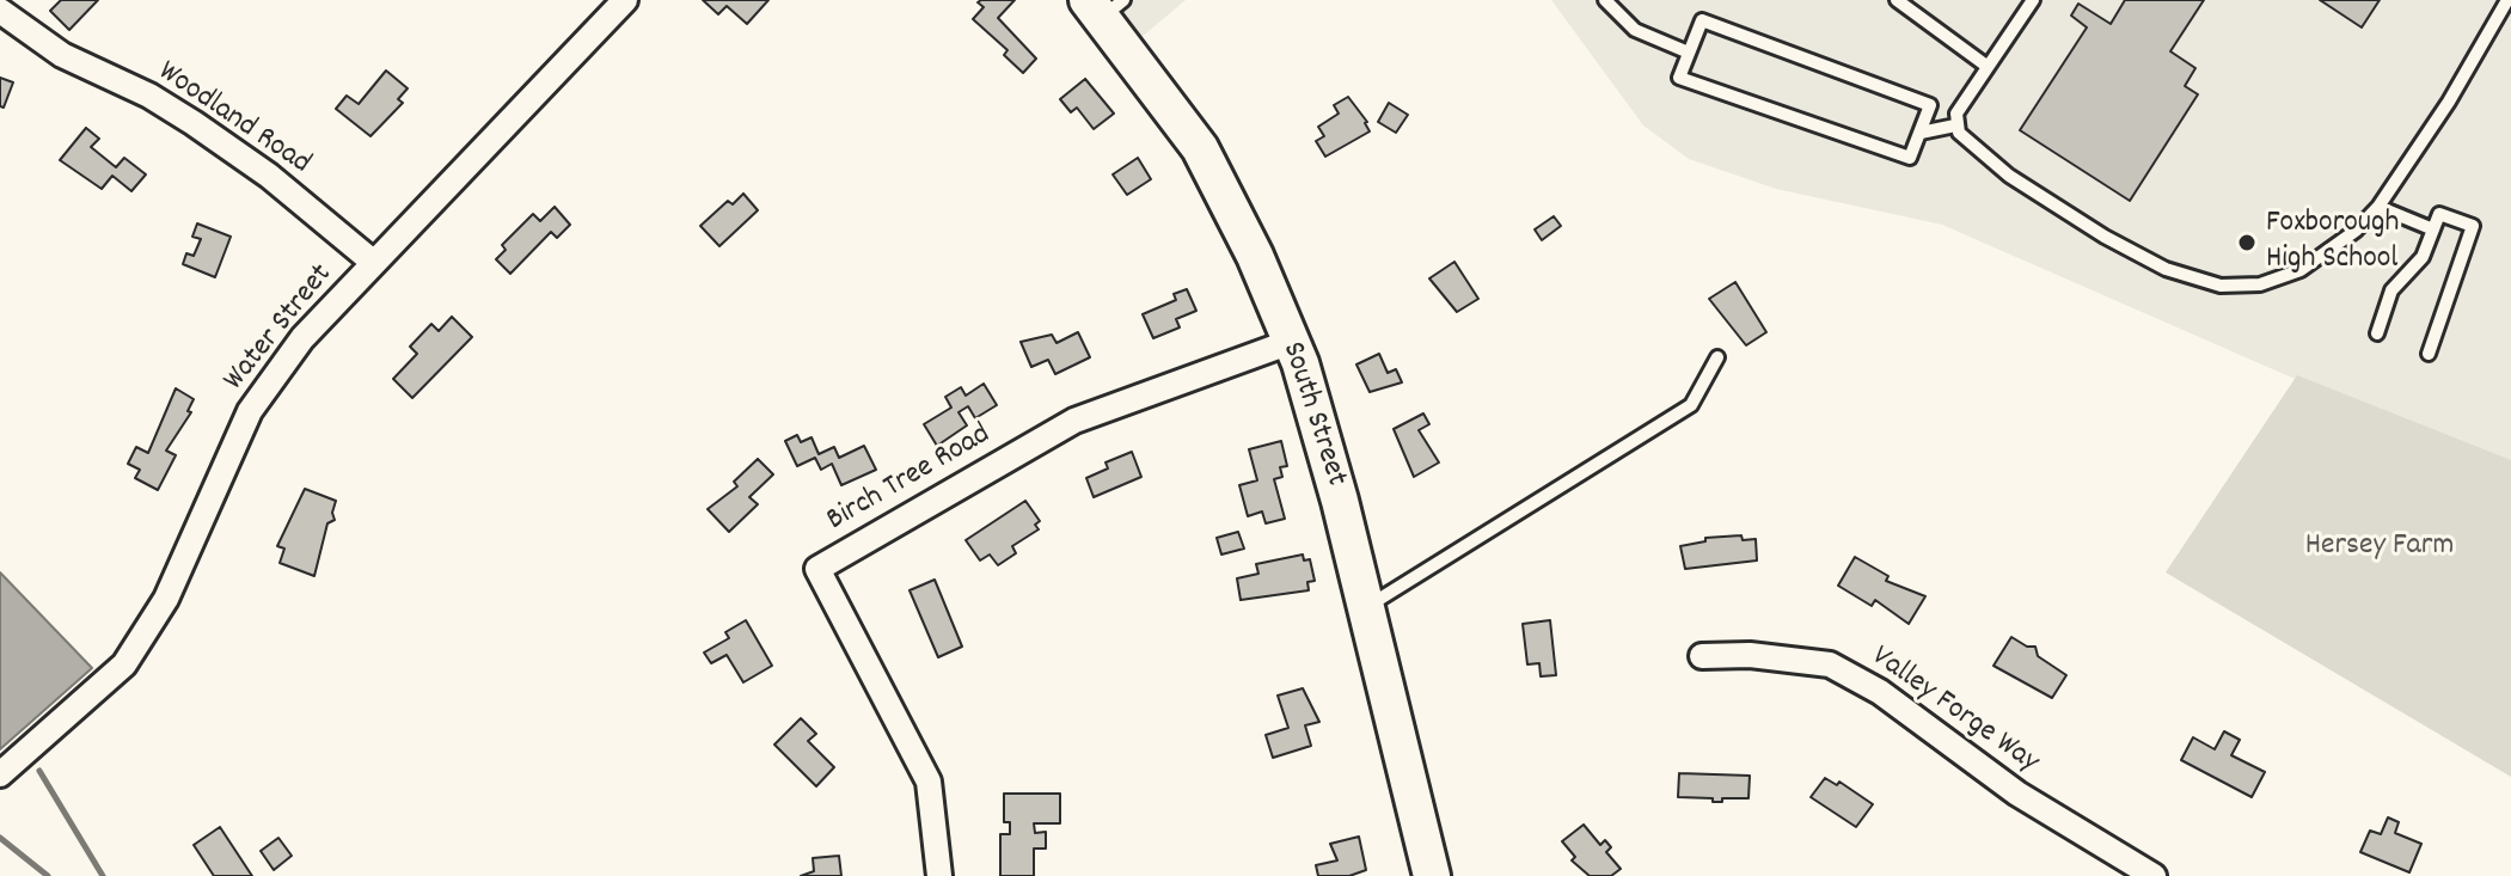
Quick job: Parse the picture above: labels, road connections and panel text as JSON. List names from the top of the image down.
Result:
{
  "streets": {
    "main road": ["South Street"],
    "street": [
      "Woodland Road",
      "Water Street",
      "Birch Tree Road",
      "Valley Forge Way"
    ]
  },
  "crossings": [
    ["Woodland Road", "Water Street"],
    ["South Street", "Birch Tree Road"]
  ],
  "parks": ["Hersey Farm"],
  "places": ["Foxborough High School"]
}
